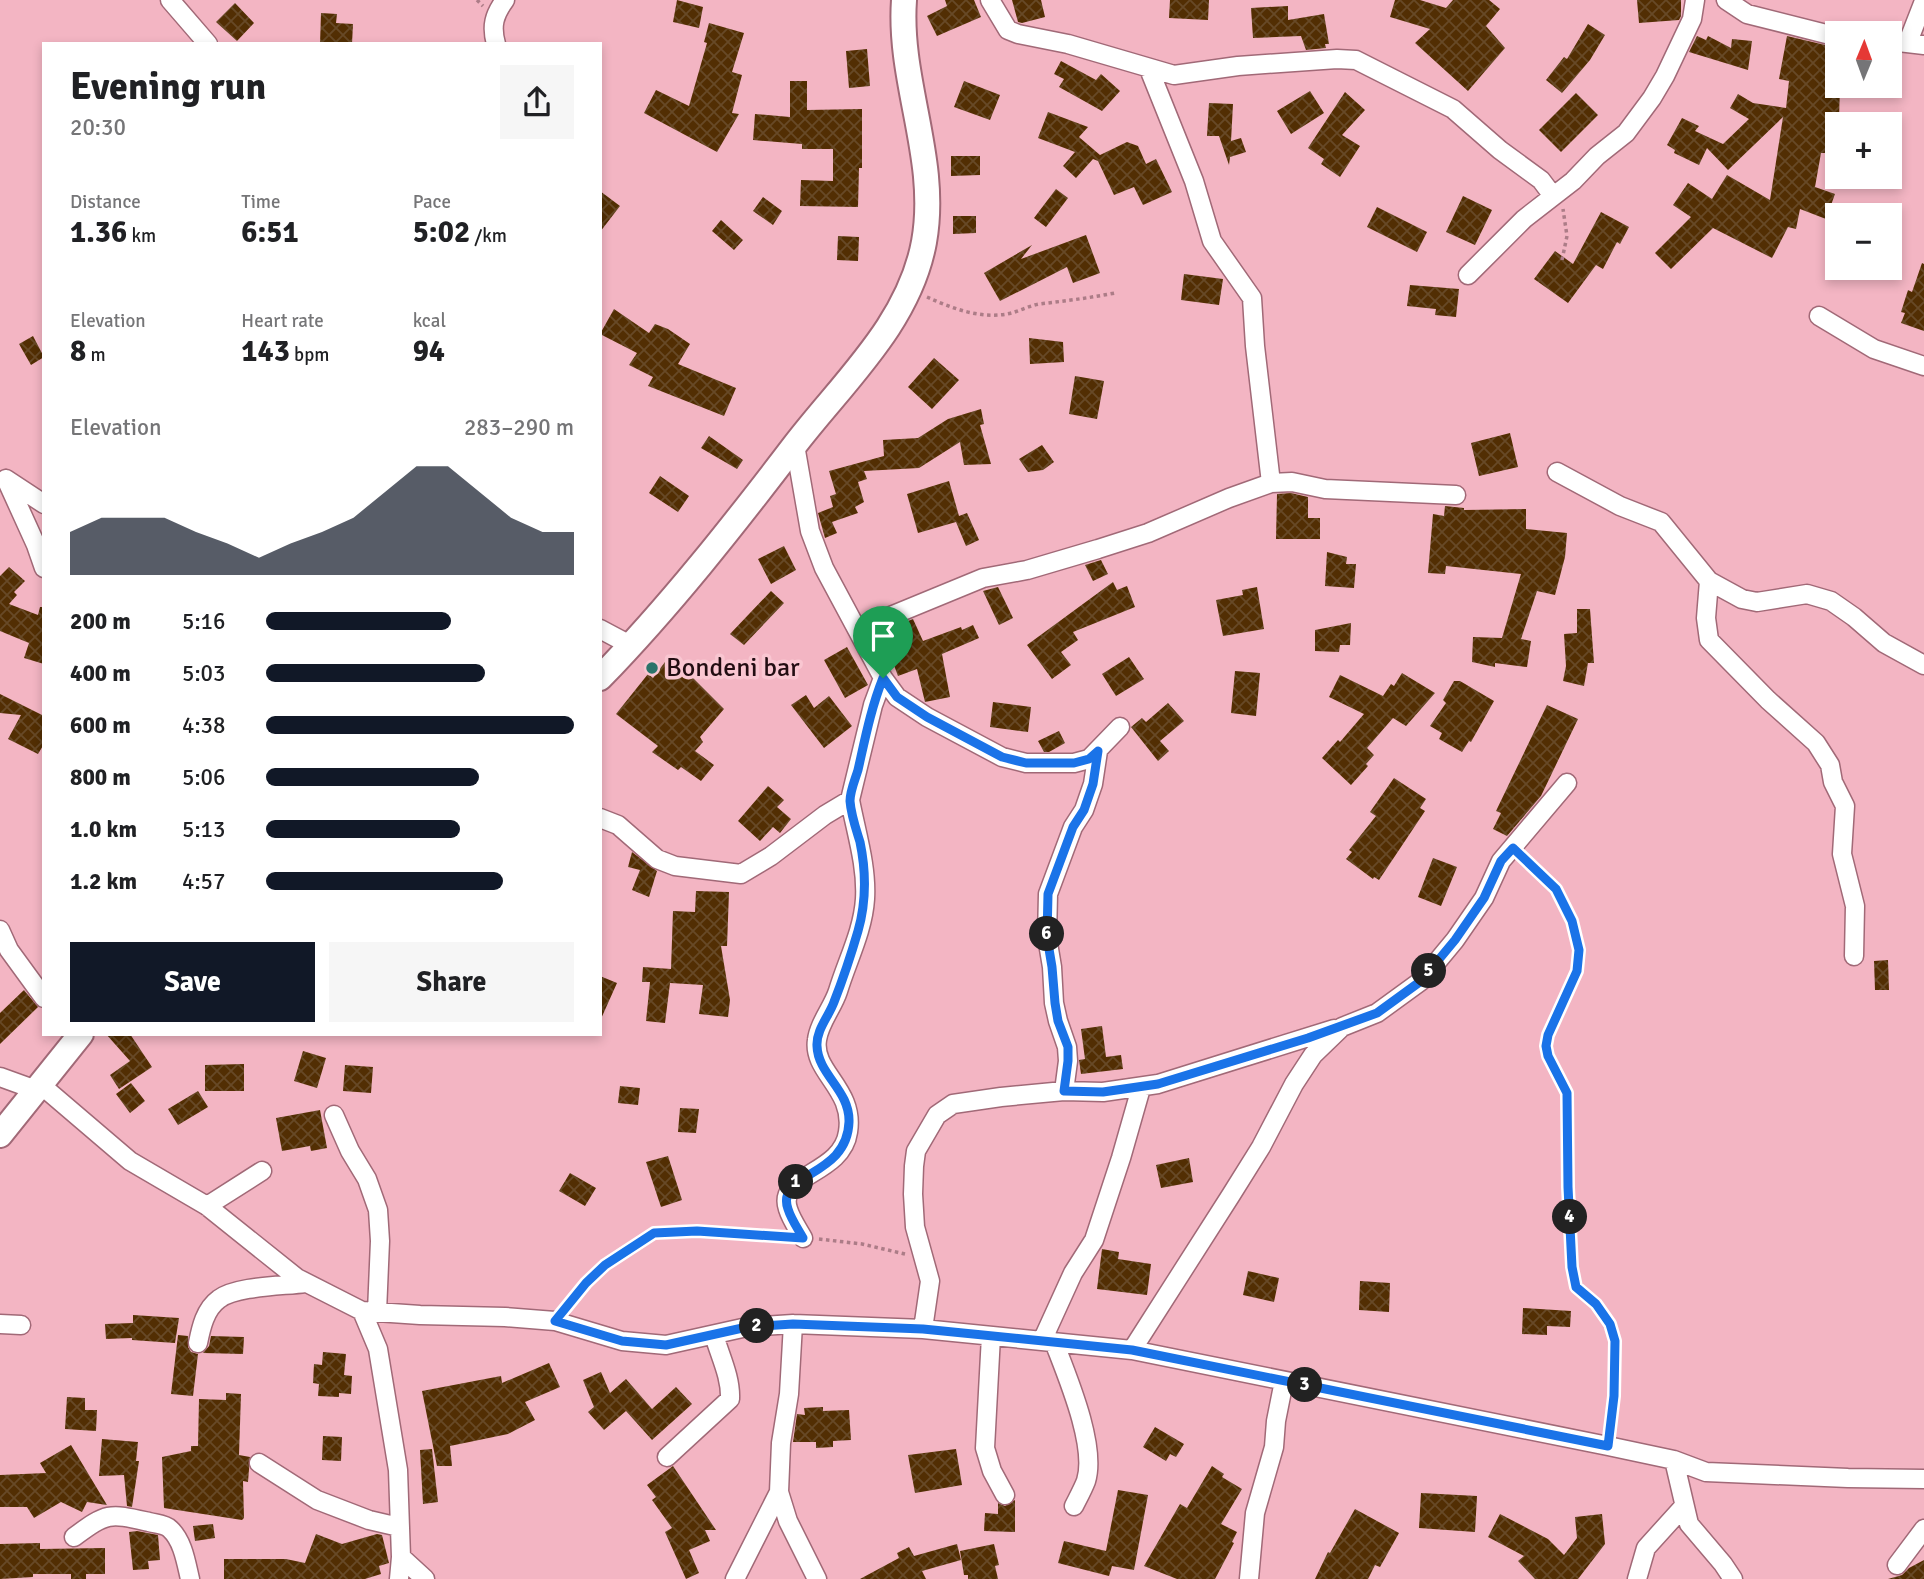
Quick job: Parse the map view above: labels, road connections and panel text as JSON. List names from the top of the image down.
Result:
{
  "places": ["Bondeni bar"],
  "north": "top",
  "page": {
    "map_buttons": ["+", "−"],
    "heading": ["Evening run", "20:30"],
    "stats": [
      ["Distance", "1.36 km"],
      ["Time", "6:51"],
      ["Pace", "5:02 /km"],
      ["Elevation", "8 m"],
      ["Heart rate", "143 bpm"],
      ["kcal", "94"]
    ],
    "chart": ["Elevation", "283–290 m"],
    "list": [
      {
        "name": "200 m",
        "note": "5:16"
      },
      {
        "name": "400 m",
        "note": "5:03"
      },
      {
        "name": "600 m",
        "note": "4:38"
      },
      {
        "name": "800 m",
        "note": "5:06"
      },
      {
        "name": "1.0 km",
        "note": "5:13"
      },
      {
        "name": "1.2 km",
        "note": "4:57"
      }
    ],
    "pins": [
      "6",
      "5",
      "1",
      "4",
      "2",
      "3"
    ],
    "buttons": ["Save", "Share"]
  }
}
